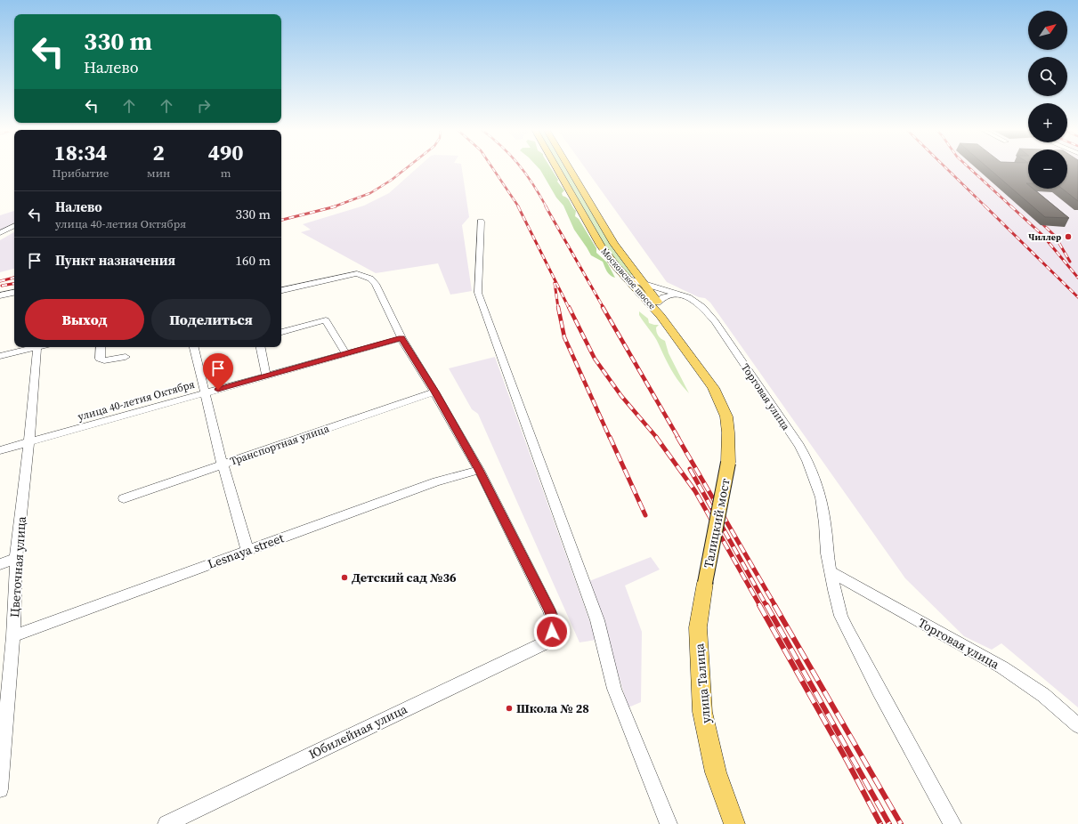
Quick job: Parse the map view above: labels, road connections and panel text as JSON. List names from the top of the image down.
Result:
{
  "streets": {
    "main road": ["Московское шоссе", "Талицкий мост", "улица Талица"],
    "street": [
      "Торговая улица",
      "улица 40-летия Октября",
      "Транспортная улица",
      "Lesnaya street",
      "Цветочная улица",
      "Юбилейная улица"
    ]
  },
  "crossings": [
    ["Московское шоссе", "Торговая улица"],
    ["Московское шоссе", "Талицкий мост"],
    ["улица 40-летия Октября", "Цветочная улица"],
    ["Талицкий мост", "улица Талица"],
    ["Lesnaya street", "Цветочная улица"],
    ["Lesnaya street", "Юбилейная улица"]
  ],
  "places": ["Чиллер", "Детский сад №36", "Школа № 28"],
  "north": "top right",
  "page": {
    "map_buttons": ["+", "−"],
    "turn": ["330 m", "Налево"],
    "eta": [
      "18:34",
      "Прибытие",
      "2",
      "мин",
      "490",
      "m"
    ],
    "list": [
      {
        "name": "Налево",
        "note": "улица 40-летия Октября",
        "value": "330 m"
      },
      {
        "name": "Пункт назначения",
        "value": "160 m"
      }
    ],
    "buttons": ["Выход", "Поделиться"]
  }
}
